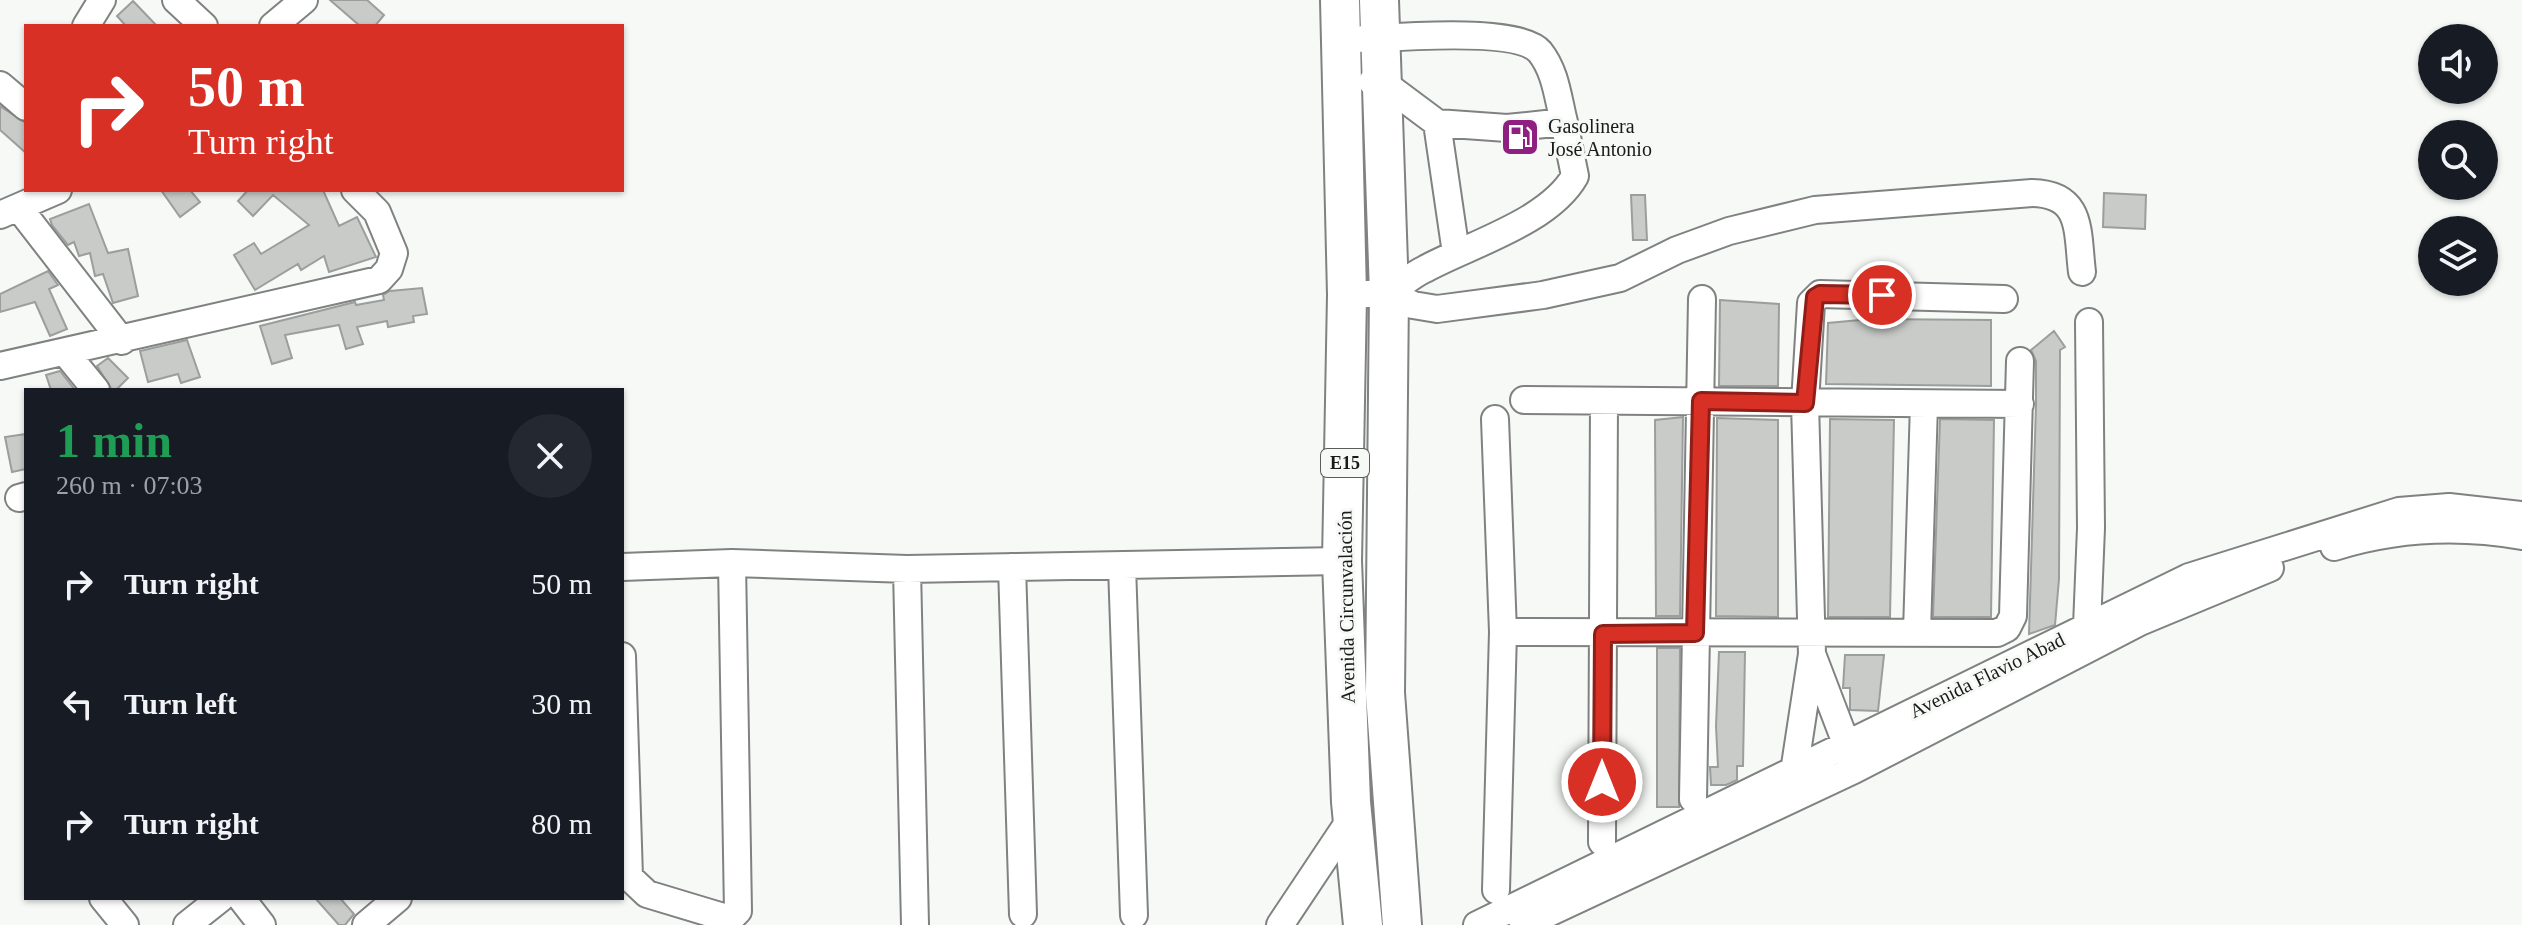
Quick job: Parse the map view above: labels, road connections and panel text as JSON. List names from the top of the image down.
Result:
{
  "streets": {
    "highway": ["E15", "Avenida Circunvalación"],
    "street": ["Avenida Flavio Abad"]
  },
  "places": {
    "fuel station": ["Gasolinera José Antonio"]
  },
  "page": {
    "turn": ["50 m", "Turn right"],
    "heading": ["1 min", "260 m · 07:03"],
    "list": [
      {
        "name": "Turn right",
        "value": "50 m"
      },
      {
        "name": "Turn left",
        "value": "30 m"
      },
      {
        "name": "Turn right",
        "value": "80 m"
      }
    ]
  }
}
